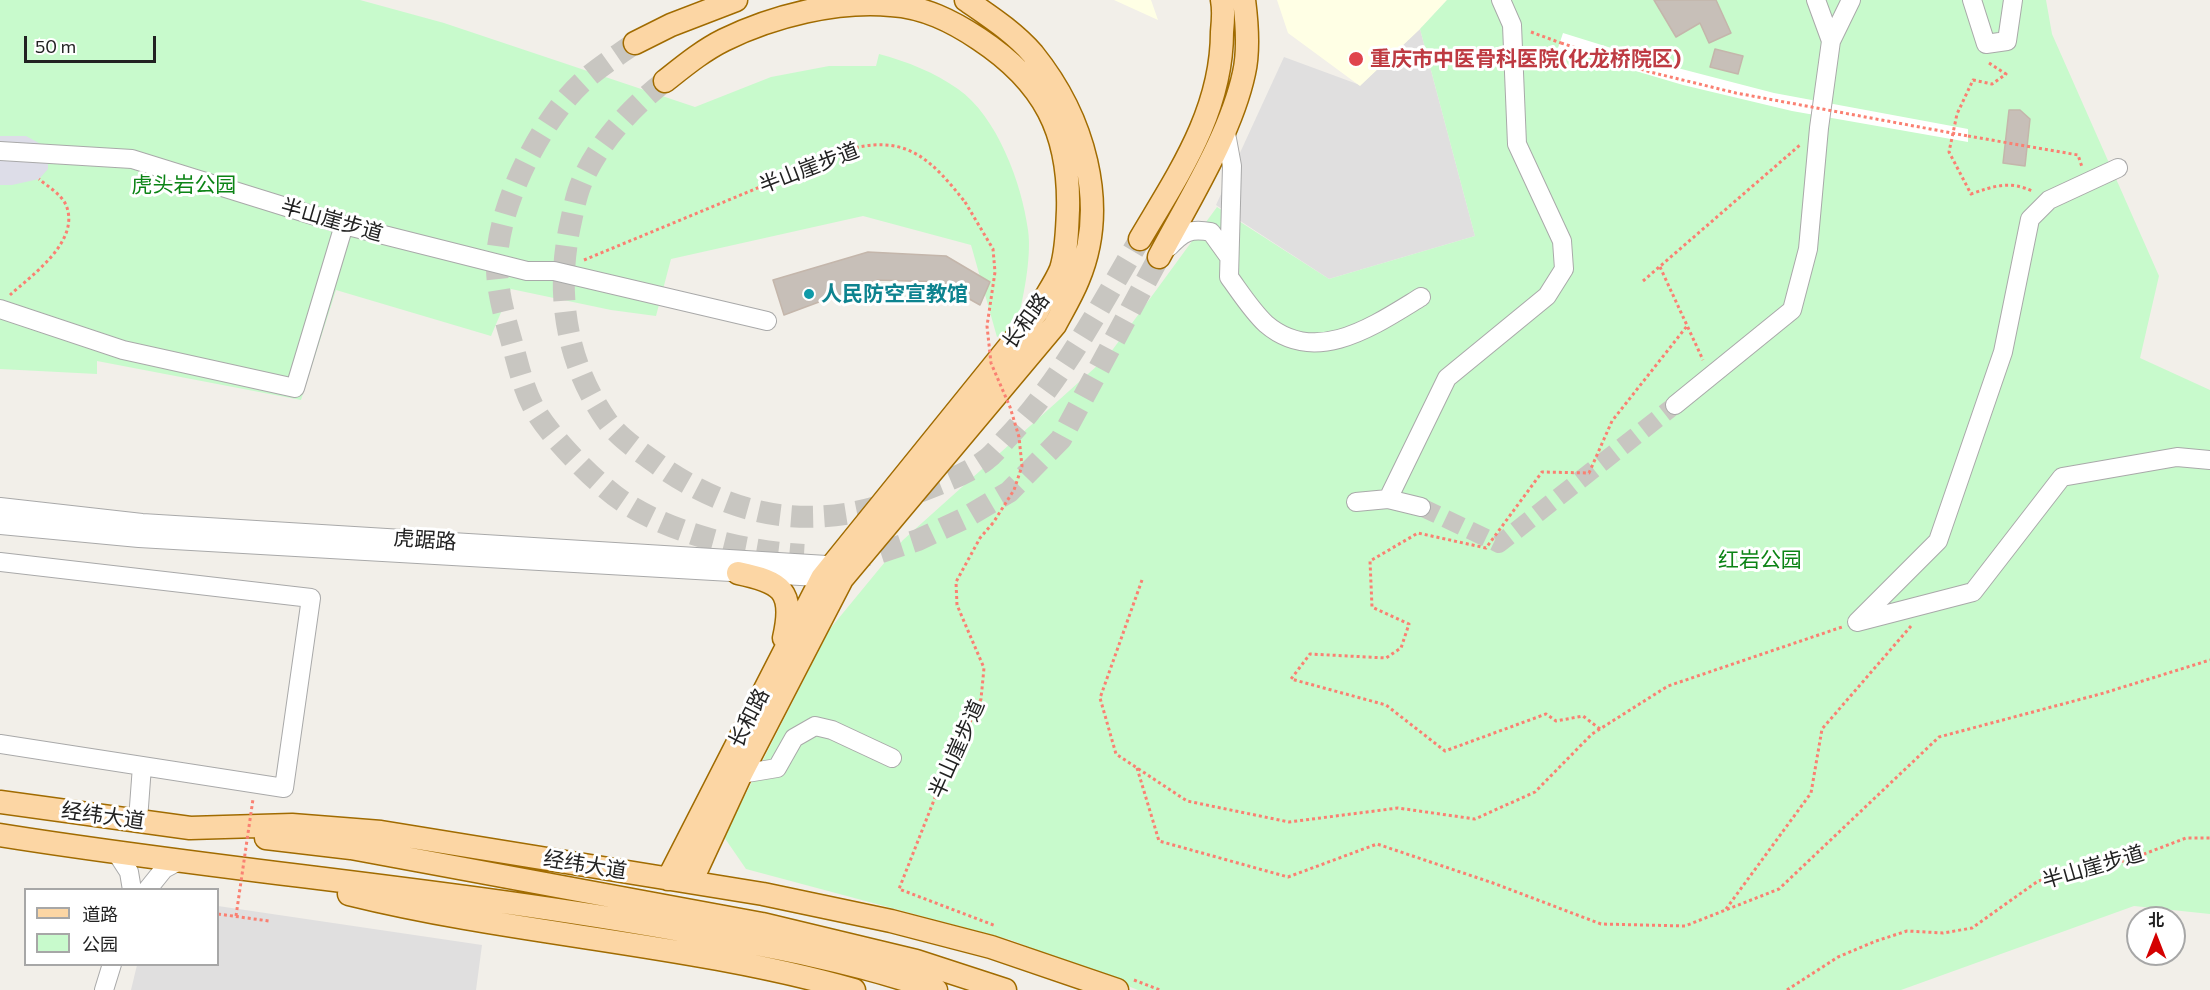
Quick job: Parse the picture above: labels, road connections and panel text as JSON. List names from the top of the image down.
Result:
{
  "streets": {
    "main road": ["长和路", "经纬大道"],
    "street": ["半山崖步道", "虎踞路"]
  },
  "crossings": [
    ["长和路", "虎踞路"],
    ["长和路", "经纬大道"]
  ],
  "parks": ["虎头岩公园", "红岩公园"],
  "places": ["重庆市中医骨科医院(化龙桥院区)", "人民防空宣教馆"],
  "legend": ["道路", "公园"],
  "scale_bar": "50 m",
  "north": "top"
}
